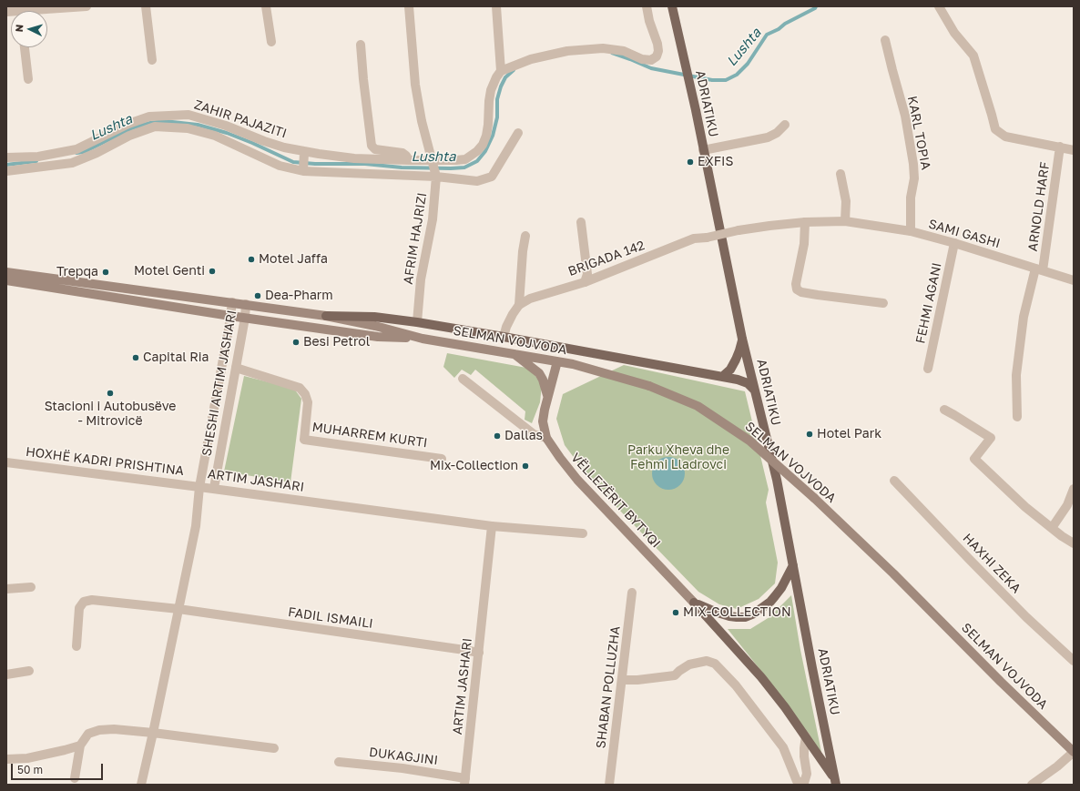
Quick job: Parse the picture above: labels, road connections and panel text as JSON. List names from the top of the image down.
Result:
{
  "streets": {
    "main road": ["ADRIATIKU", "SELMAN VOJVODA", "VËLLEZËRIT BYTYQI"],
    "street": [
      "ZAHIR PAJAZITI",
      "KARL TOPIA",
      "ARNOLD HARF",
      "SAMI GASHI",
      "AFRIM HAJRIZI",
      "BRIGADA 142",
      "FEHMI AGANI",
      "SHESHI ARTIM JASHARI",
      "MUHARREM KURTI",
      "HOXHË KADRI PRISHTINA",
      "ARTIM JASHARI",
      "HAXHI ZEKA",
      "FADIL ISMAILI",
      "SHABAN POLLUZHA",
      "DUKAGJINI"
    ]
  },
  "crossings": [
    ["KARL TOPIA", "SAMI GASHI"],
    ["ARNOLD HARF", "SAMI GASHI"],
    ["SAMI GASHI", "BRIGADA 142"],
    ["SAMI GASHI", "FEHMI AGANI"],
    ["SELMAN VOJVODA", "SHESHI ARTIM JASHARI"],
    ["SELMAN VOJVODA", "ARTIM JASHARI"],
    ["SELMAN VOJVODA", "VËLLEZËRIT BYTYQI"],
    ["SHESHI ARTIM JASHARI", "MUHARREM KURTI"],
    ["SHESHI ARTIM JASHARI", "ARTIM JASHARI"],
    ["HOXHË KADRI PRISHTINA", "ARTIM JASHARI"],
    ["ARTIM JASHARI", "FADIL ISMAILI"],
    ["ARTIM JASHARI", "DUKAGJINI"]
  ],
  "water": ["Lushta"],
  "parks": ["Parku Xheva dhe Fehmi Lladrovci"],
  "places": [
    "EXFIS",
    "Motel Jaffa",
    "Motel Genti",
    "Trepqa",
    "Dea-Pharm",
    "Besi Petrol",
    "Capital Ria",
    "Stacioni i Autobusëve - Mitrovicë",
    "Hotel Park",
    "Dallas",
    "Mix-Collection",
    "MIX-COLLECTION"
  ],
  "scale_bar": "50 m",
  "north": "left"
}
